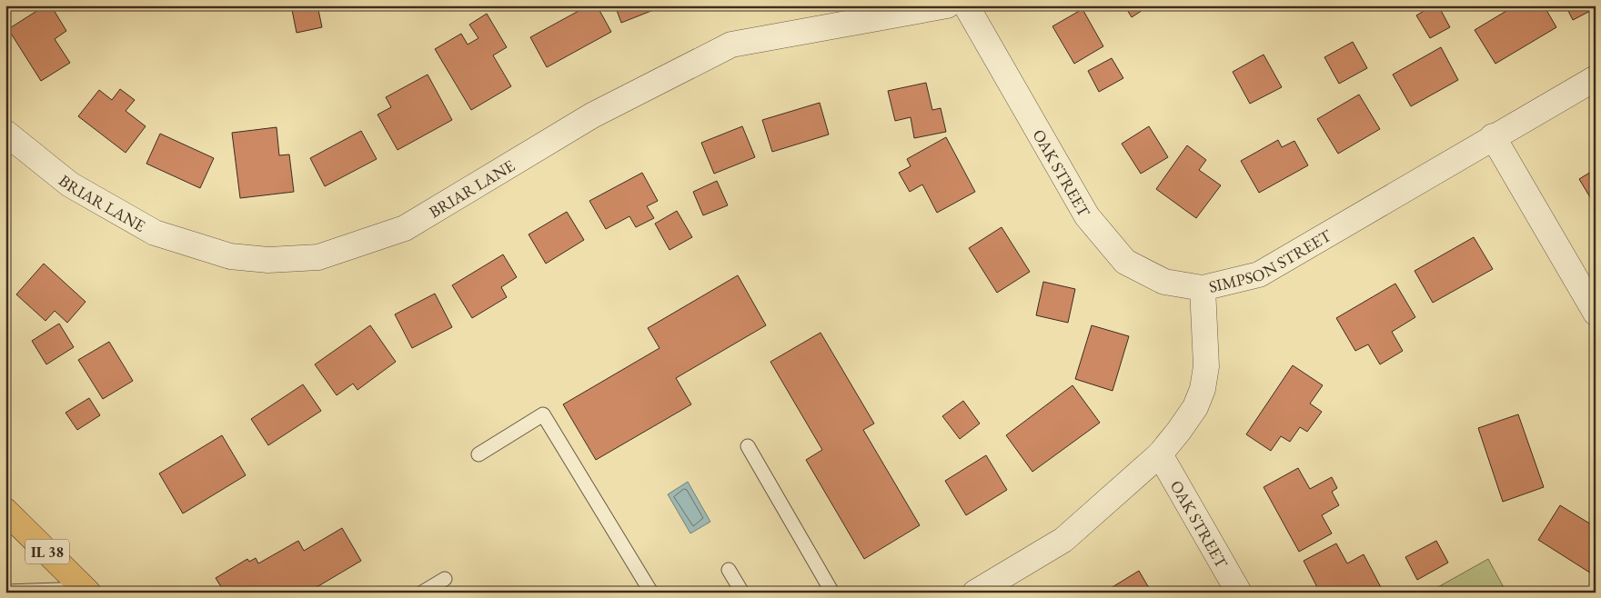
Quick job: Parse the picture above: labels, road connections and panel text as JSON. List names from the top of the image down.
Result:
{
  "streets": {
    "main road": ["IL 38"],
    "street": ["OAK STREET", "BRIAR LANE", "SIMPSON STREET"]
  },
  "crossings": [
    ["OAK STREET", "SIMPSON STREET"]
  ]
}
